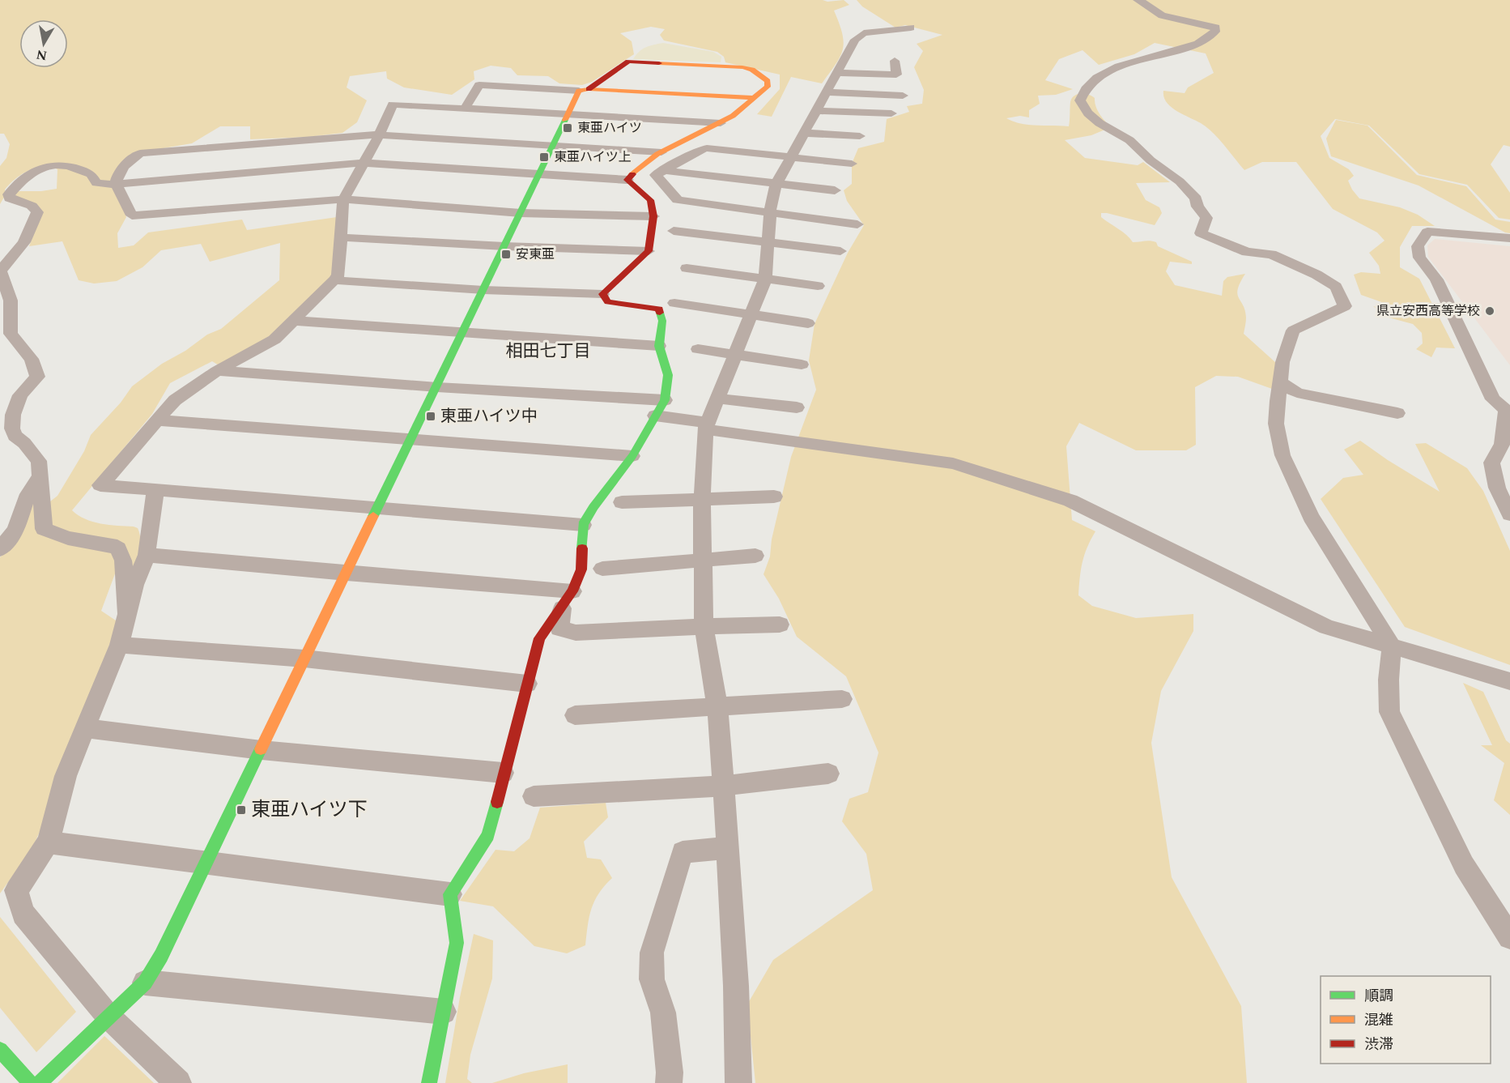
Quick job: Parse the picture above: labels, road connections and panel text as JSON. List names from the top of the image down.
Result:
{
  "districts": ["相田七丁目"],
  "places": {
    "transit": [
      "東亜ハイツ",
      "東亜ハイツ上",
      "安東亜",
      "東亜ハイツ中",
      "東亜ハイツ下"
    ],
    "other": ["県立安西高等学校"]
  },
  "legend": ["順調", "混雑", "渋滞"],
  "north": "bottom"
}
